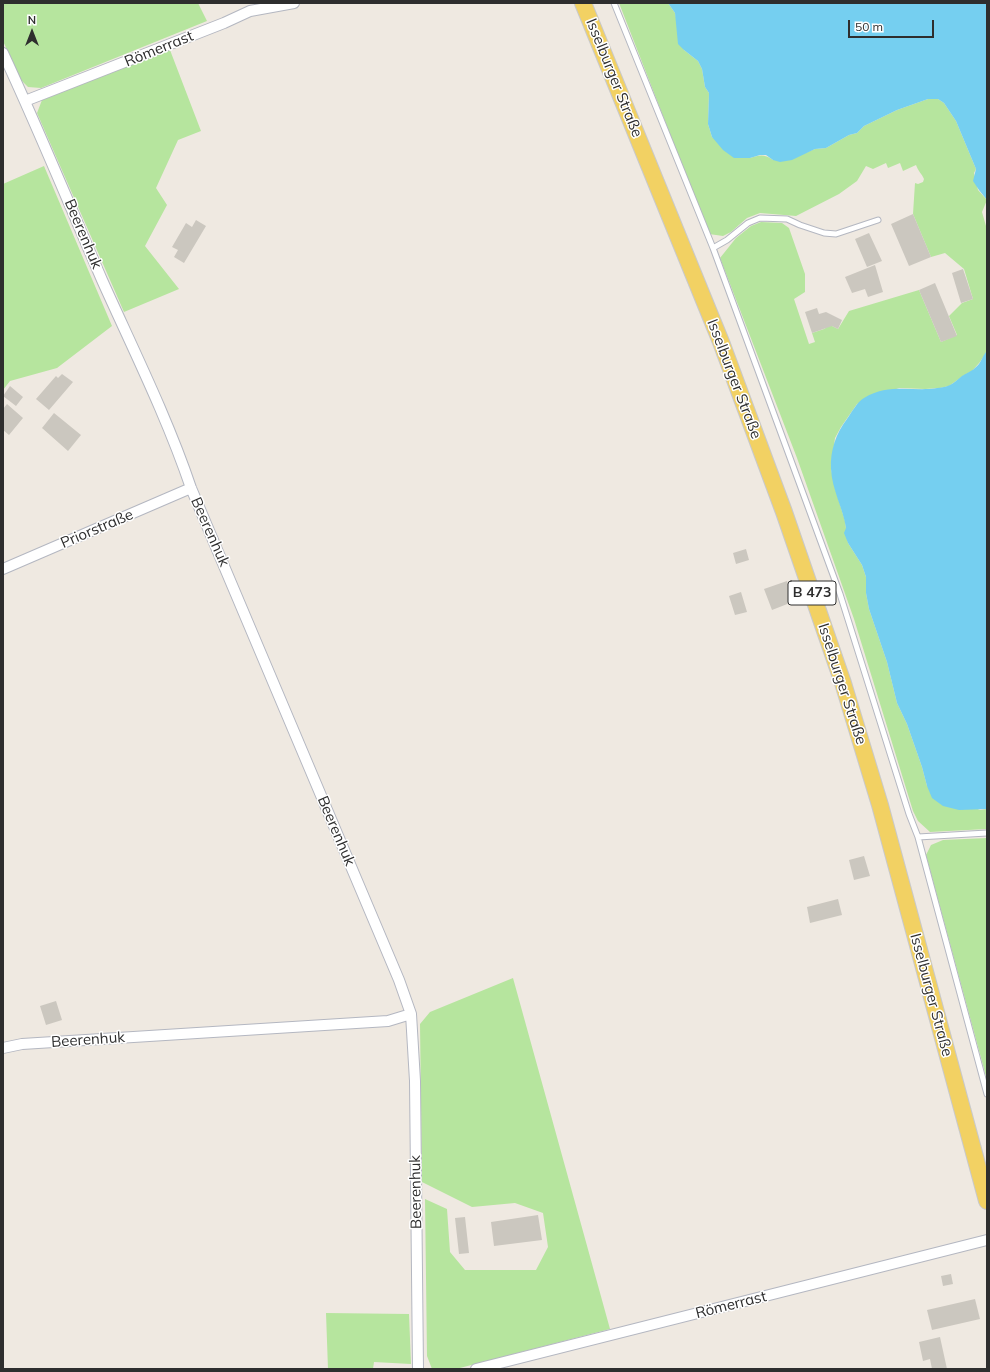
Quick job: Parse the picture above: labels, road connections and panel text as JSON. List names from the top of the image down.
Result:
{
  "streets": {
    "main road": ["Isselburger Straße", "B 473"],
    "street": ["Römerrast", "Beerenhuk", "Priorstraße"]
  },
  "crossings": [
    ["Römerrast", "Beerenhuk"],
    ["Beerenhuk", "Priorstraße"]
  ],
  "scale_bar": "50 m",
  "north": "top"
}
